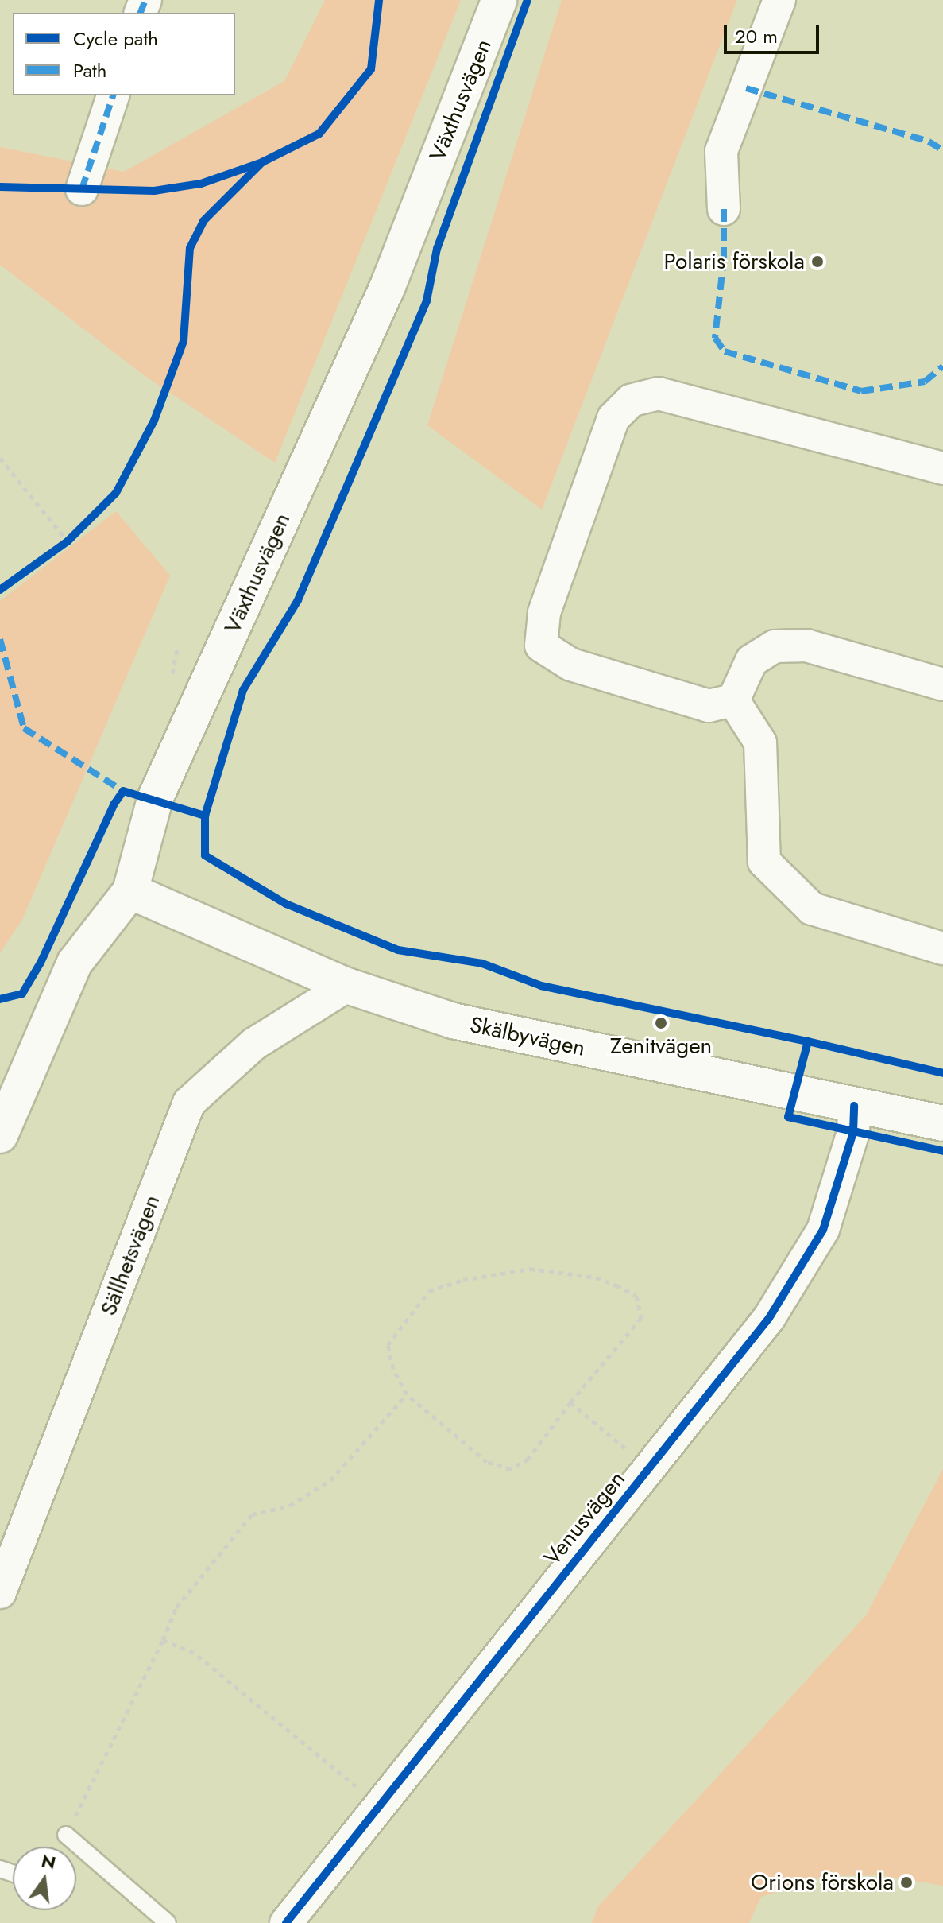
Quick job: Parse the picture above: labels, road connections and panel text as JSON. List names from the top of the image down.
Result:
{
  "streets": {
    "street": [
      "Växthusvägen",
      "Skälbyvägen",
      "Sällhetsvägen",
      "Venusvägen"
    ]
  },
  "crossings": [
    ["Växthusvägen", "Skälbyvägen"],
    ["Skälbyvägen", "Sällhetsvägen"],
    ["Skälbyvägen", "Venusvägen"]
  ],
  "places": ["Polaris förskola", "Zenitvägen", "Orions förskola"],
  "legend": ["Cycle path", "Path"],
  "scale_bar": "20 m",
  "north": "top"
}
